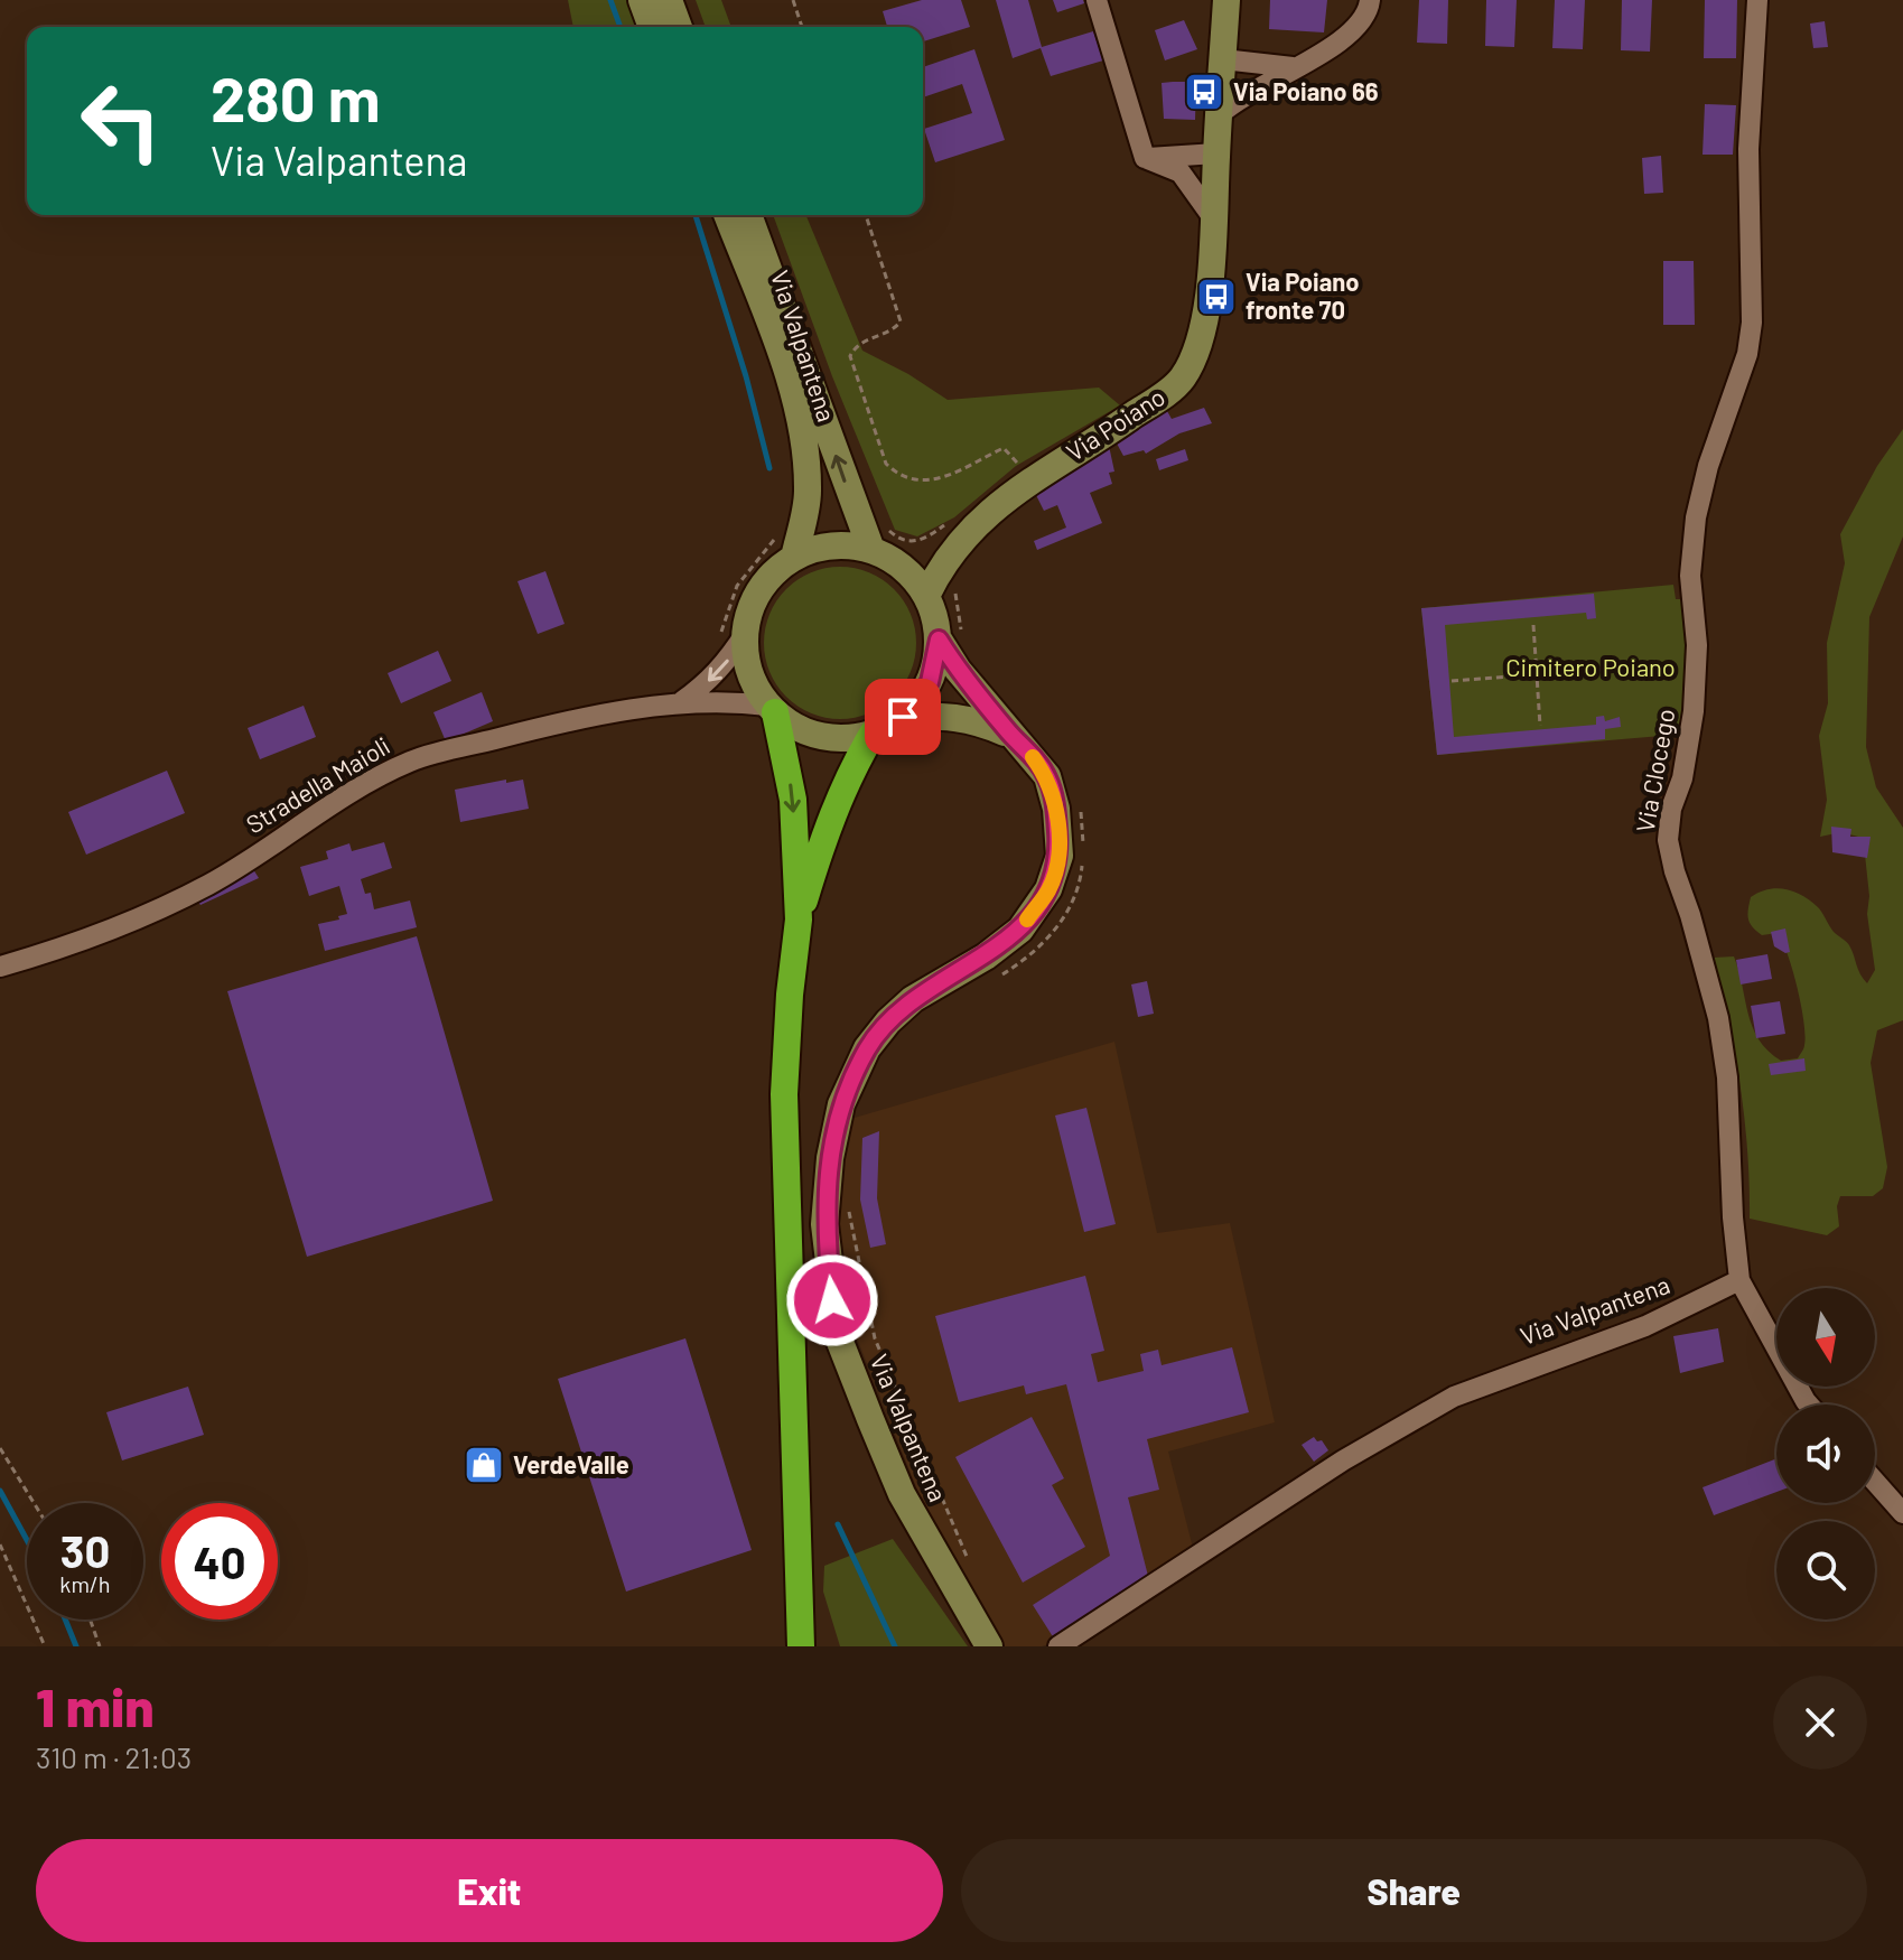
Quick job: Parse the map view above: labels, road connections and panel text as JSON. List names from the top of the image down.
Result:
{
  "streets": {
    "street": [
      "Via Valpantena",
      "Via Poiano",
      "Via Clocego",
      "Stradella Maioli"
    ]
  },
  "crossings": [
    ["Via Valpantena", "Via Poiano"],
    ["Via Valpantena", "Via Clocego"],
    ["Via Valpantena", "Stradella Maioli"],
    ["Via Poiano", "Stradella Maioli"]
  ],
  "parks": ["Cimitero Poiano"],
  "places": {
    "bus stop": ["Via Poiano 66", "Via Poiano fronte 70"],
    "shop": ["VerdeValle"]
  },
  "north": "bottom",
  "page": {
    "turn": ["280 m", "Via Valpantena"],
    "speed": "30 km/h",
    "limit": "40",
    "heading": ["1 min", "310 m · 21:03"],
    "buttons": ["Exit", "Share"]
  }
}
